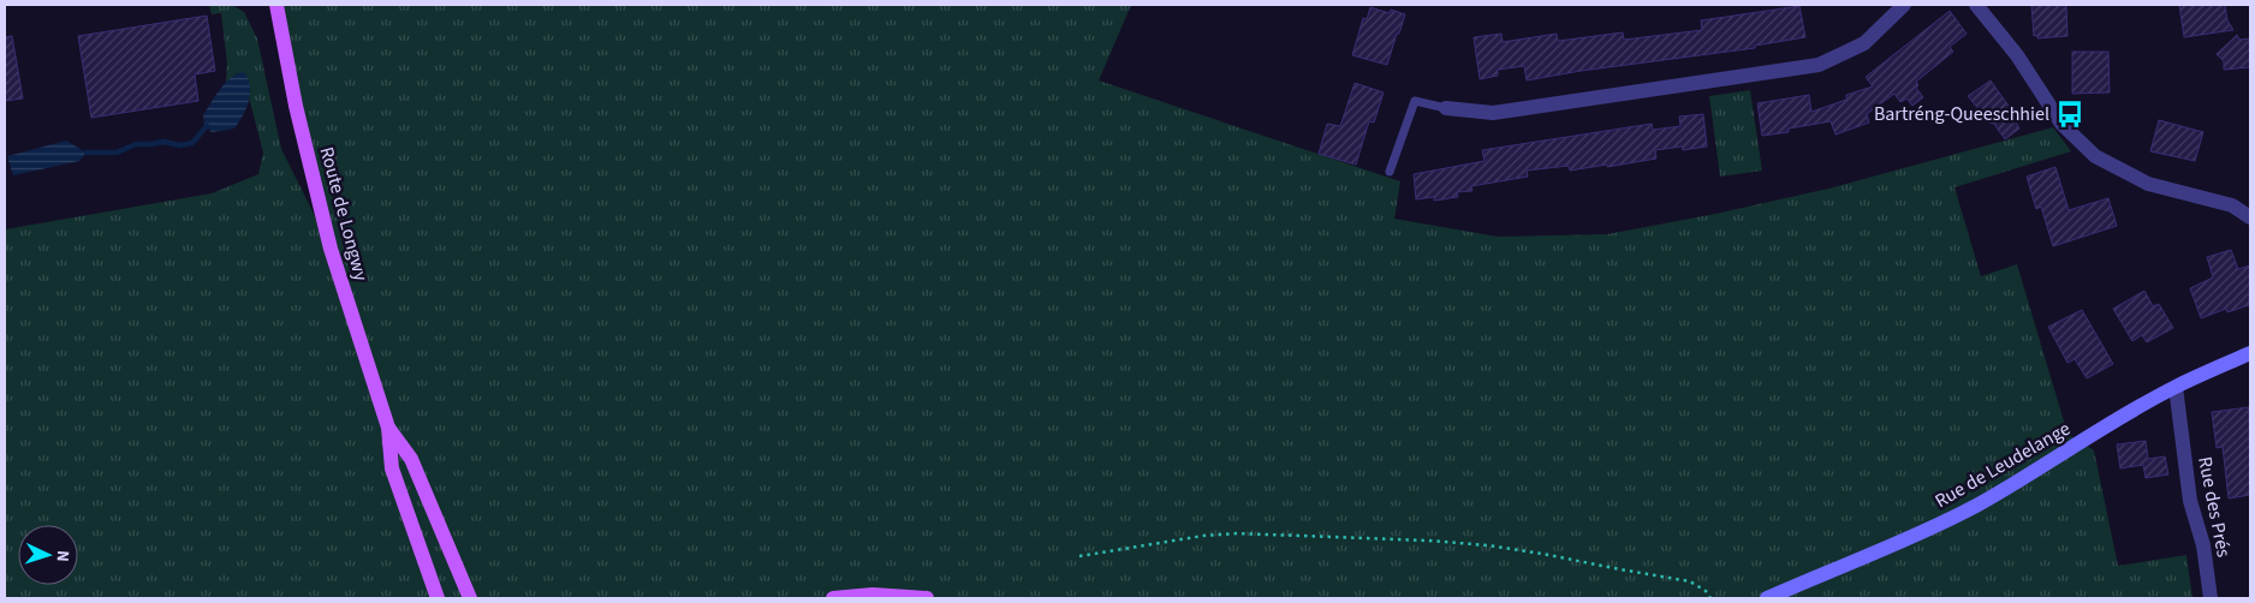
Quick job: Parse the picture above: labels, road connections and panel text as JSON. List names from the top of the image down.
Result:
{
  "streets": {
    "main road": ["Route de Longwy"],
    "street": ["Rue de Leudelange", "Rue des Prés"]
  },
  "crossings": [
    ["Rue de Leudelange", "Rue des Prés"]
  ],
  "places": {
    "bus stop": ["Bartréng-Queeschhiel"]
  },
  "north": "right"
}
